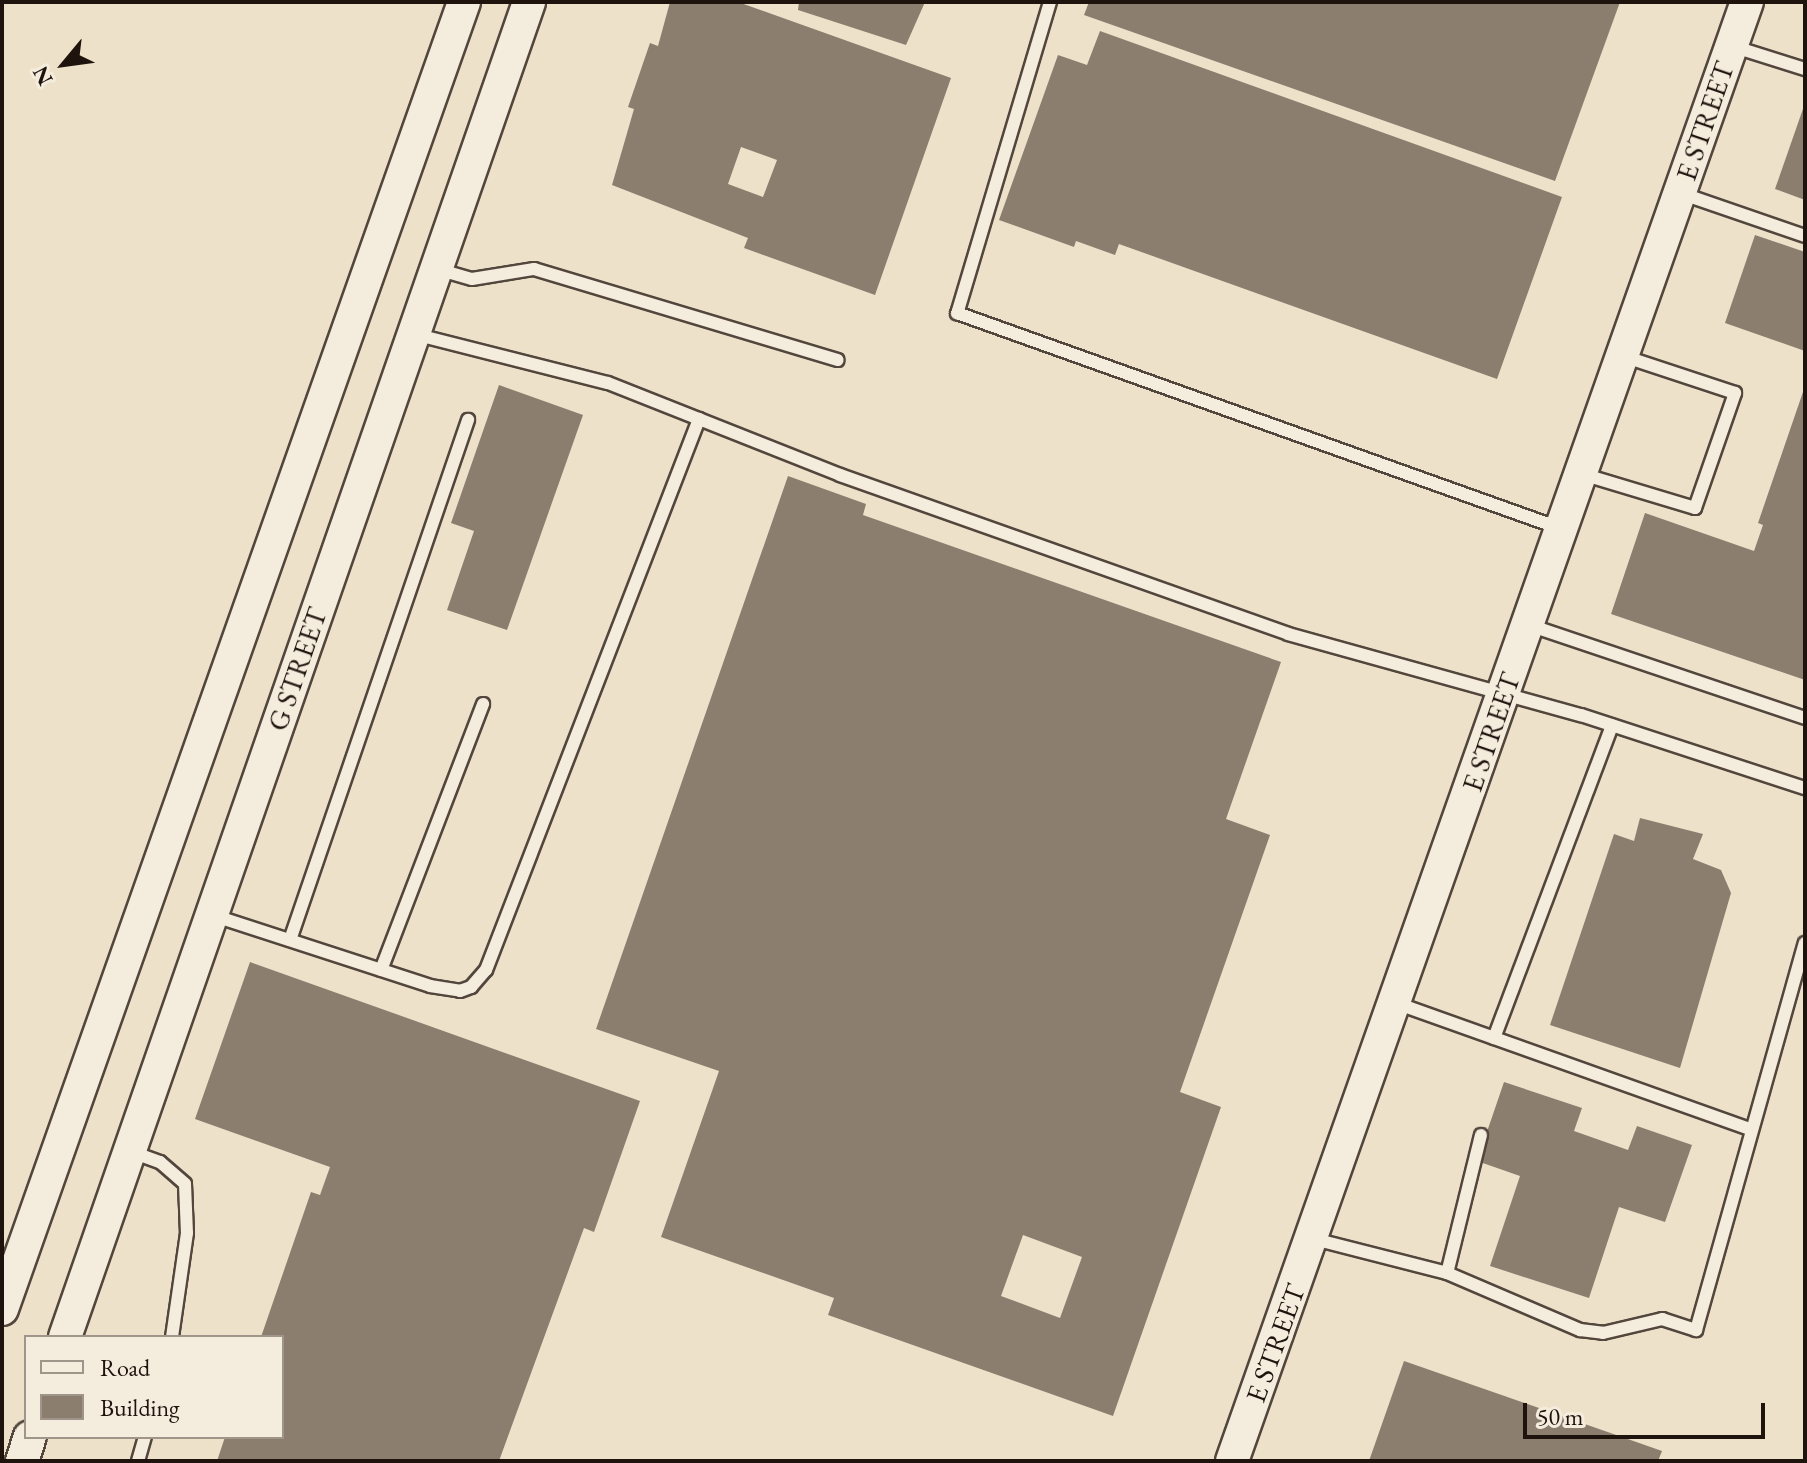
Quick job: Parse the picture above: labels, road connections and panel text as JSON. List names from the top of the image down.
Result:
{
  "streets": {
    "street": ["E STREET", "G STREET"]
  },
  "legend": ["Road", "Building"],
  "scale_bar": "50 m",
  "north": "bottom left"
}
